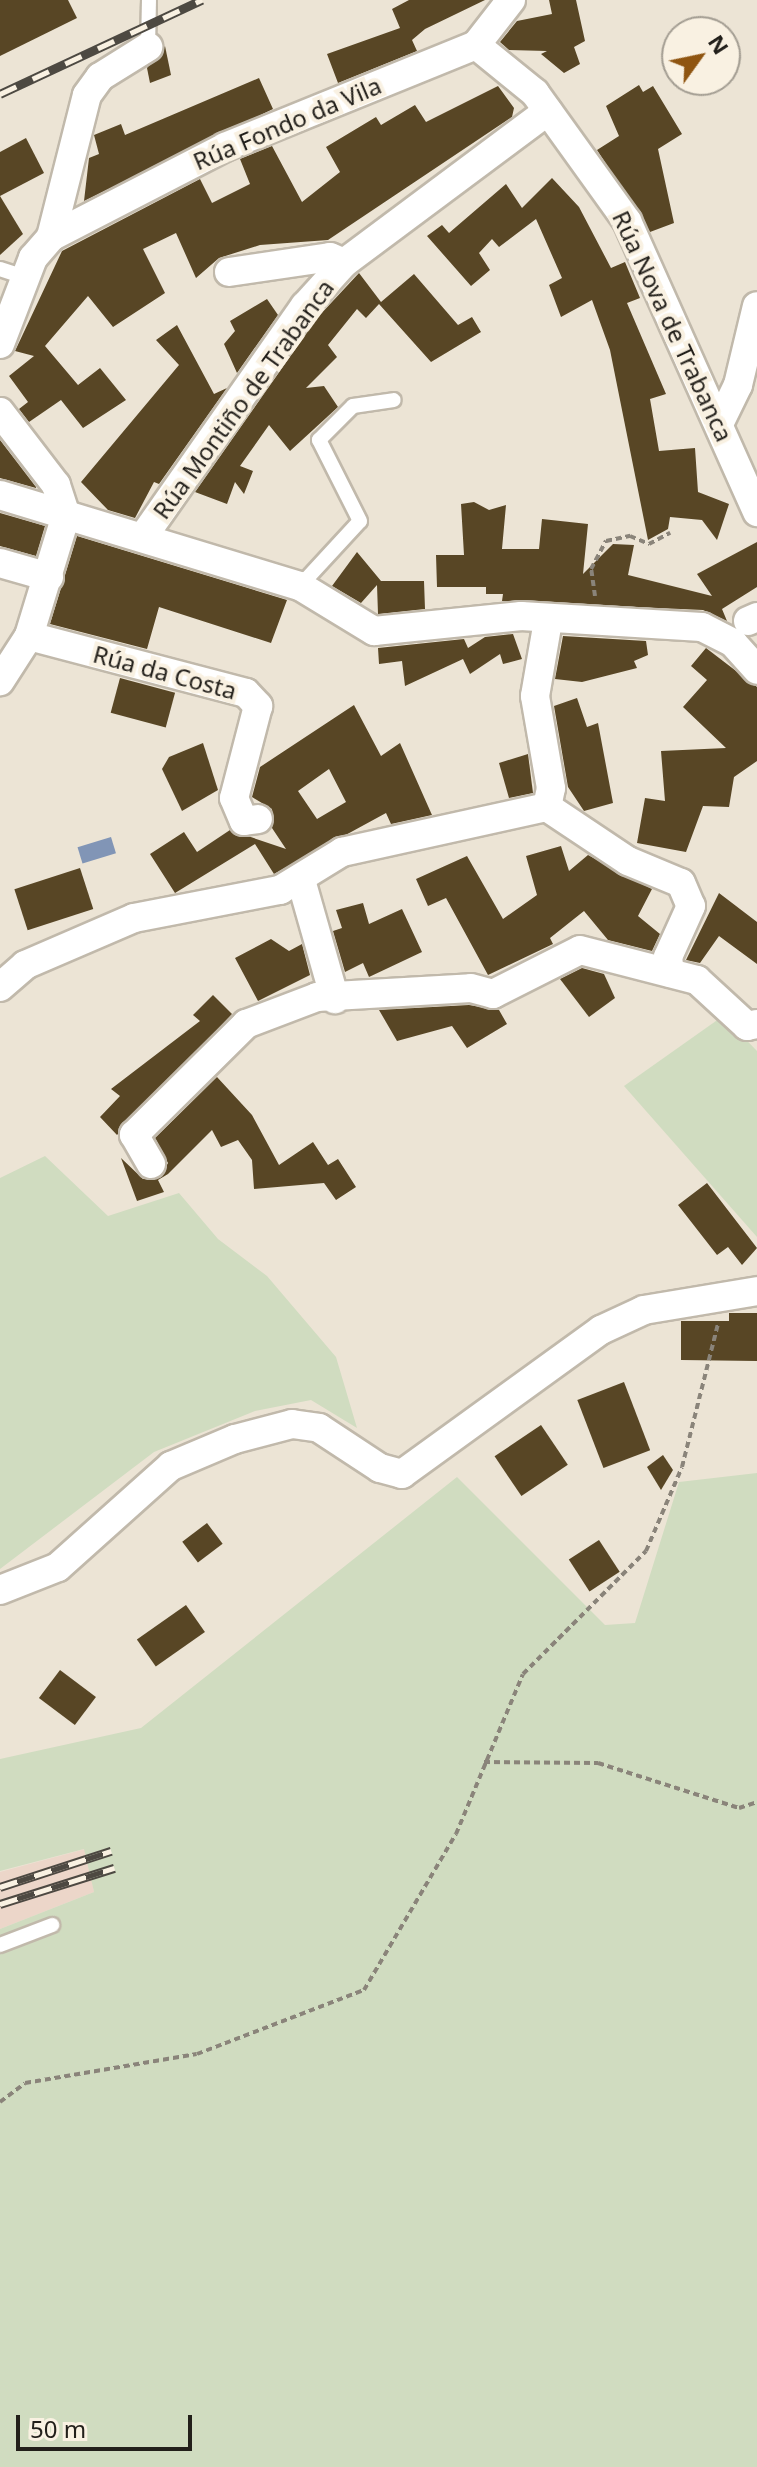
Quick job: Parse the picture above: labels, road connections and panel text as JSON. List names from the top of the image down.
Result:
{
  "streets": {
    "street": [
      "Rúa Fondo da Vila",
      "Rúa Nova de Trabanca",
      "Rúa Montiño de Trabanca",
      "Rúa da Costa"
    ]
  },
  "crossings": [
    ["Rúa Fondo da Vila", "Rúa Nova de Trabanca"],
    ["Rúa Nova de Trabanca", "Rúa Montiño de Trabanca"]
  ],
  "scale_bar": "50 m",
  "north": "top right"
}
